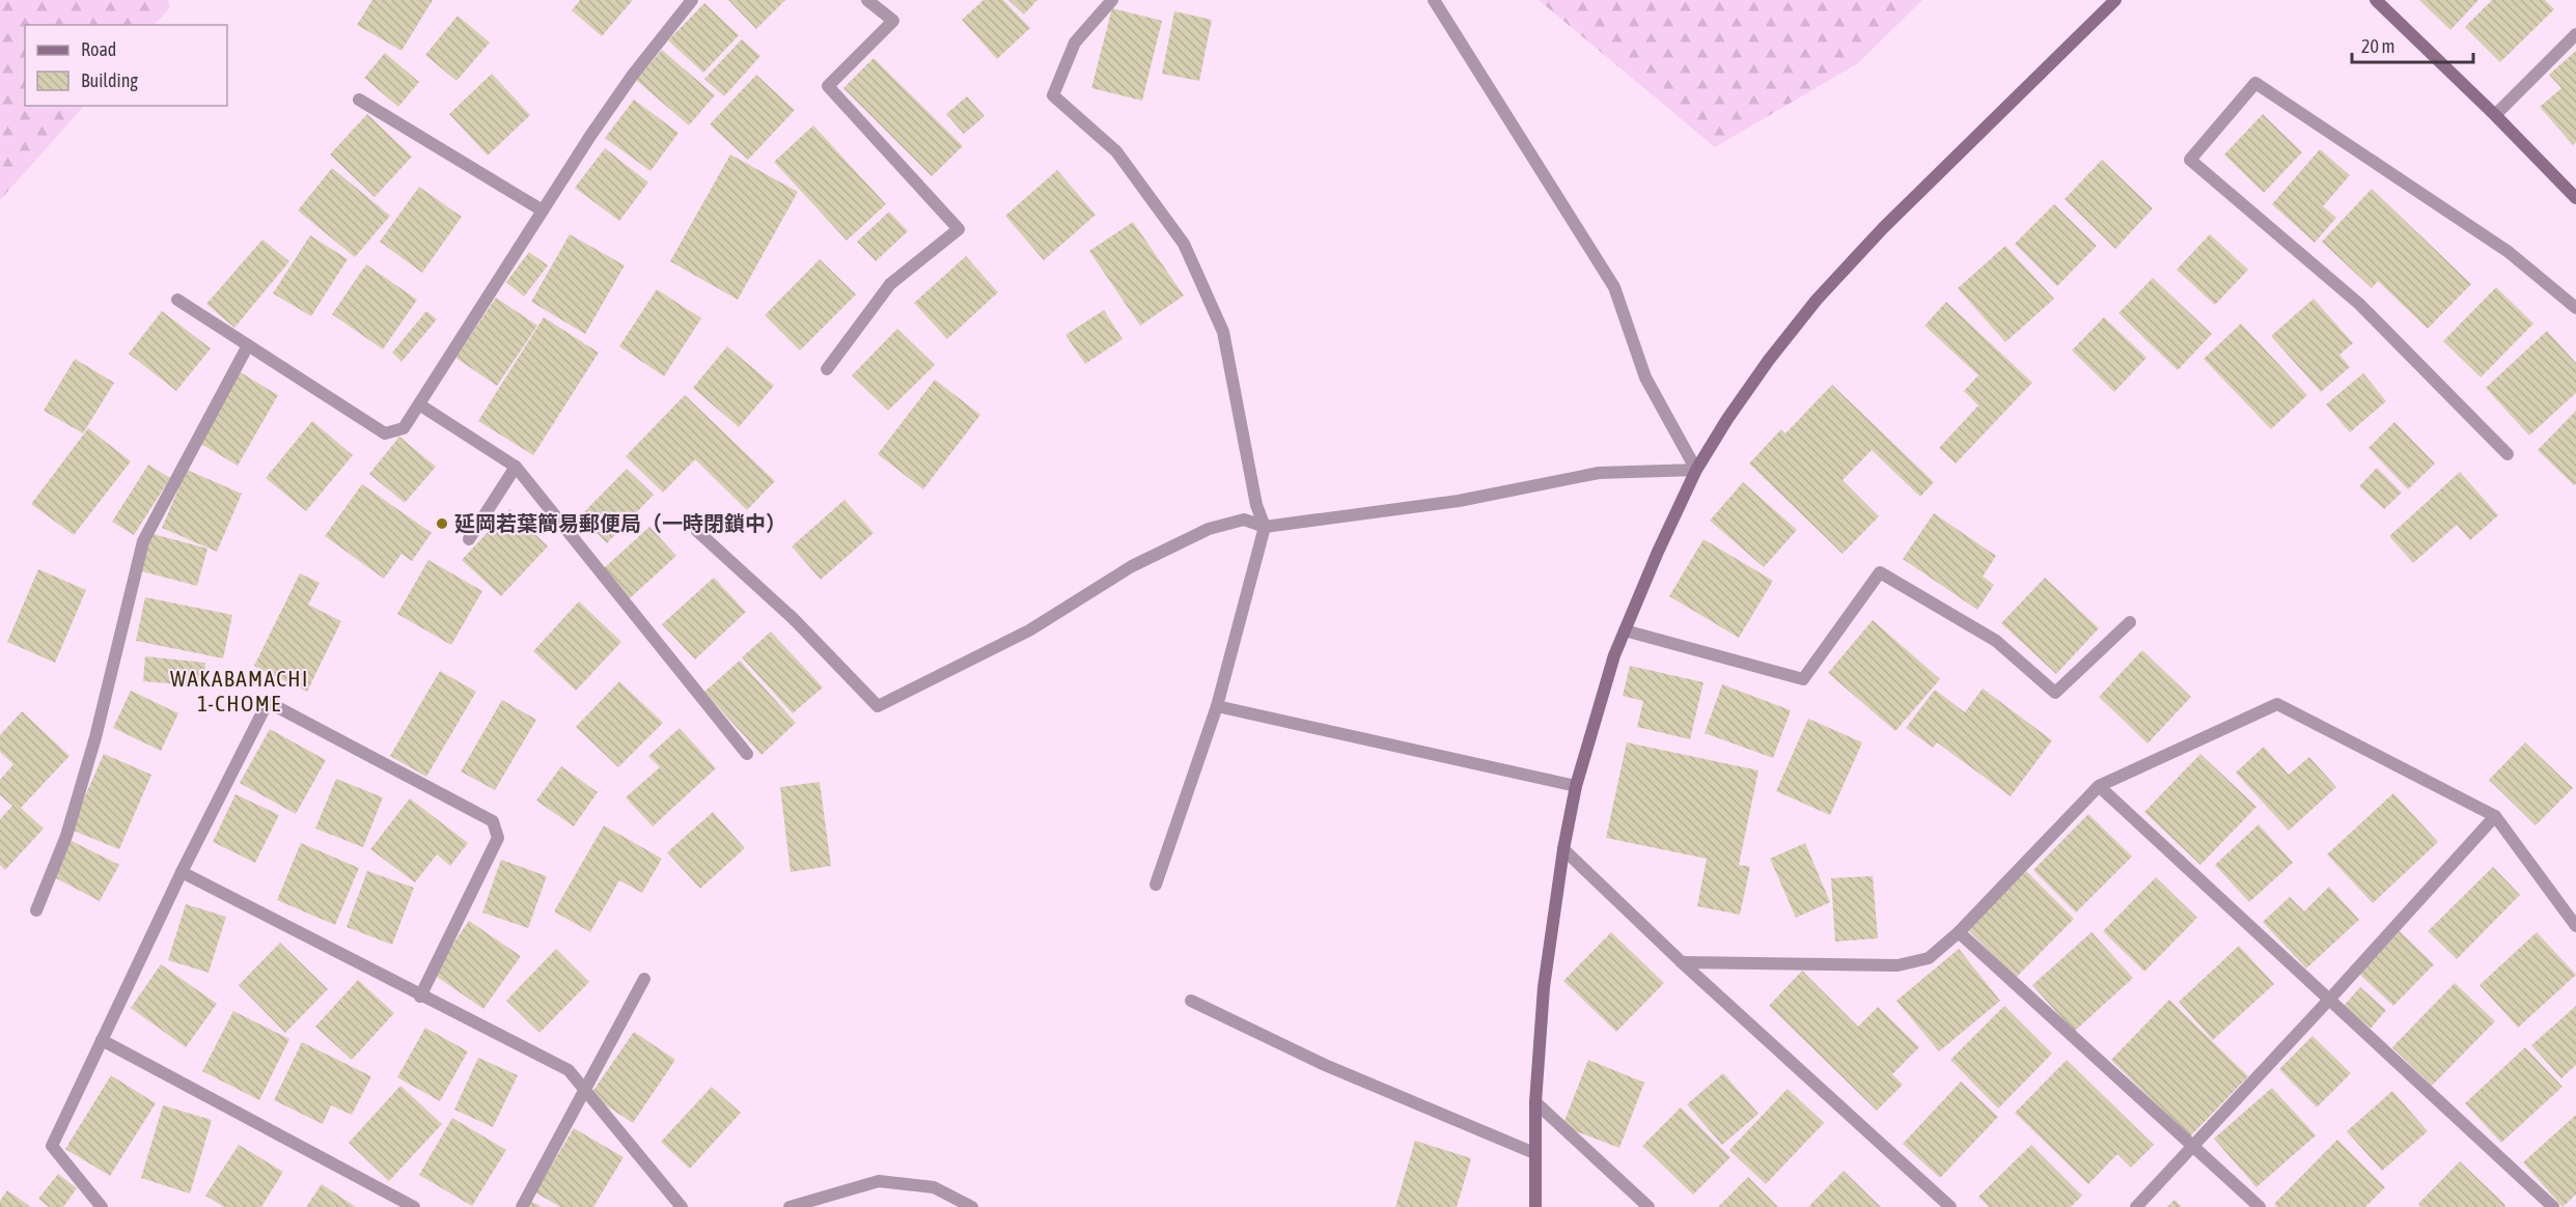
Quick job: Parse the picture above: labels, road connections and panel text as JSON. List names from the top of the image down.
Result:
{
  "districts": ["WAKABAMACHI 1-CHOME"],
  "places": ["延岡若葉簡易郵便局（一時閉鎖中）"],
  "legend": ["Road", "Building"],
  "scale_bar": "20 m"
}
